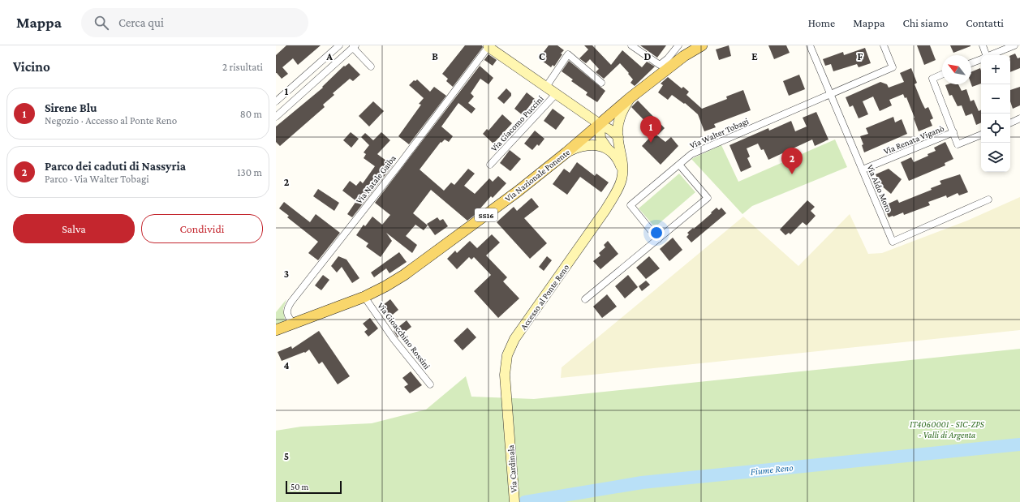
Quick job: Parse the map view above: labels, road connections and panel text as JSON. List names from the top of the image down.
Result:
{
  "streets": {
    "main road": [
      "Via Nazionale Ponente",
      "SS16",
      "Accesso al Ponte Reno",
      "Via Cardinala"
    ],
    "street": [
      "Via Giacomo Puccini",
      "Via Walter Tobagi",
      "Via Renata Viganò",
      "Via Natale Gaiba",
      "Via Aldo Moro",
      "Via Gioacchino Rossini"
    ]
  },
  "crossings": [
    ["Via Walter Tobagi", "Via Aldo Moro"],
    ["Via Renata Viganò", "Via Aldo Moro"],
    ["Via Nazionale Ponente", "Via Natale Gaiba"],
    ["Via Nazionale Ponente", "Accesso al Ponte Reno"],
    ["Via Nazionale Ponente", "Via Gioacchino Rossini"],
    ["Accesso al Ponte Reno", "Via Cardinala"]
  ],
  "water": ["Fiume Reno"],
  "parks": ["IT4060001 - SIC-ZPS - Valli di Argenta"],
  "scale_bar": "50 m",
  "north": "top left",
  "page": {
    "header": "Mappa",
    "search": "Cerca qui",
    "nav": [
      "Home",
      "Mappa",
      "Chi siamo",
      "Contatti"
    ],
    "heading": ["Vicino", "2 risultati"],
    "map_buttons": ["+", "−"],
    "list": [
      {
        "mark": "1",
        "name": "Sirene Blu",
        "note": "Negozio · Accesso al Ponte Reno",
        "value": "80 m"
      },
      {
        "mark": "2",
        "name": "Parco dei caduti di Nassyria",
        "note": "Parco · Via Walter Tobagi",
        "value": "130 m"
      }
    ],
    "pins": ["1", "2"],
    "buttons": ["Salva", "Condividi"],
    "scale": "50 m"
  },
  "grid": {
    "columns": [
      "A",
      "B",
      "C",
      "D",
      "E",
      "F"
    ],
    "rows": [
      "1",
      "2",
      "3",
      "4",
      "5"
    ]
  }
}
